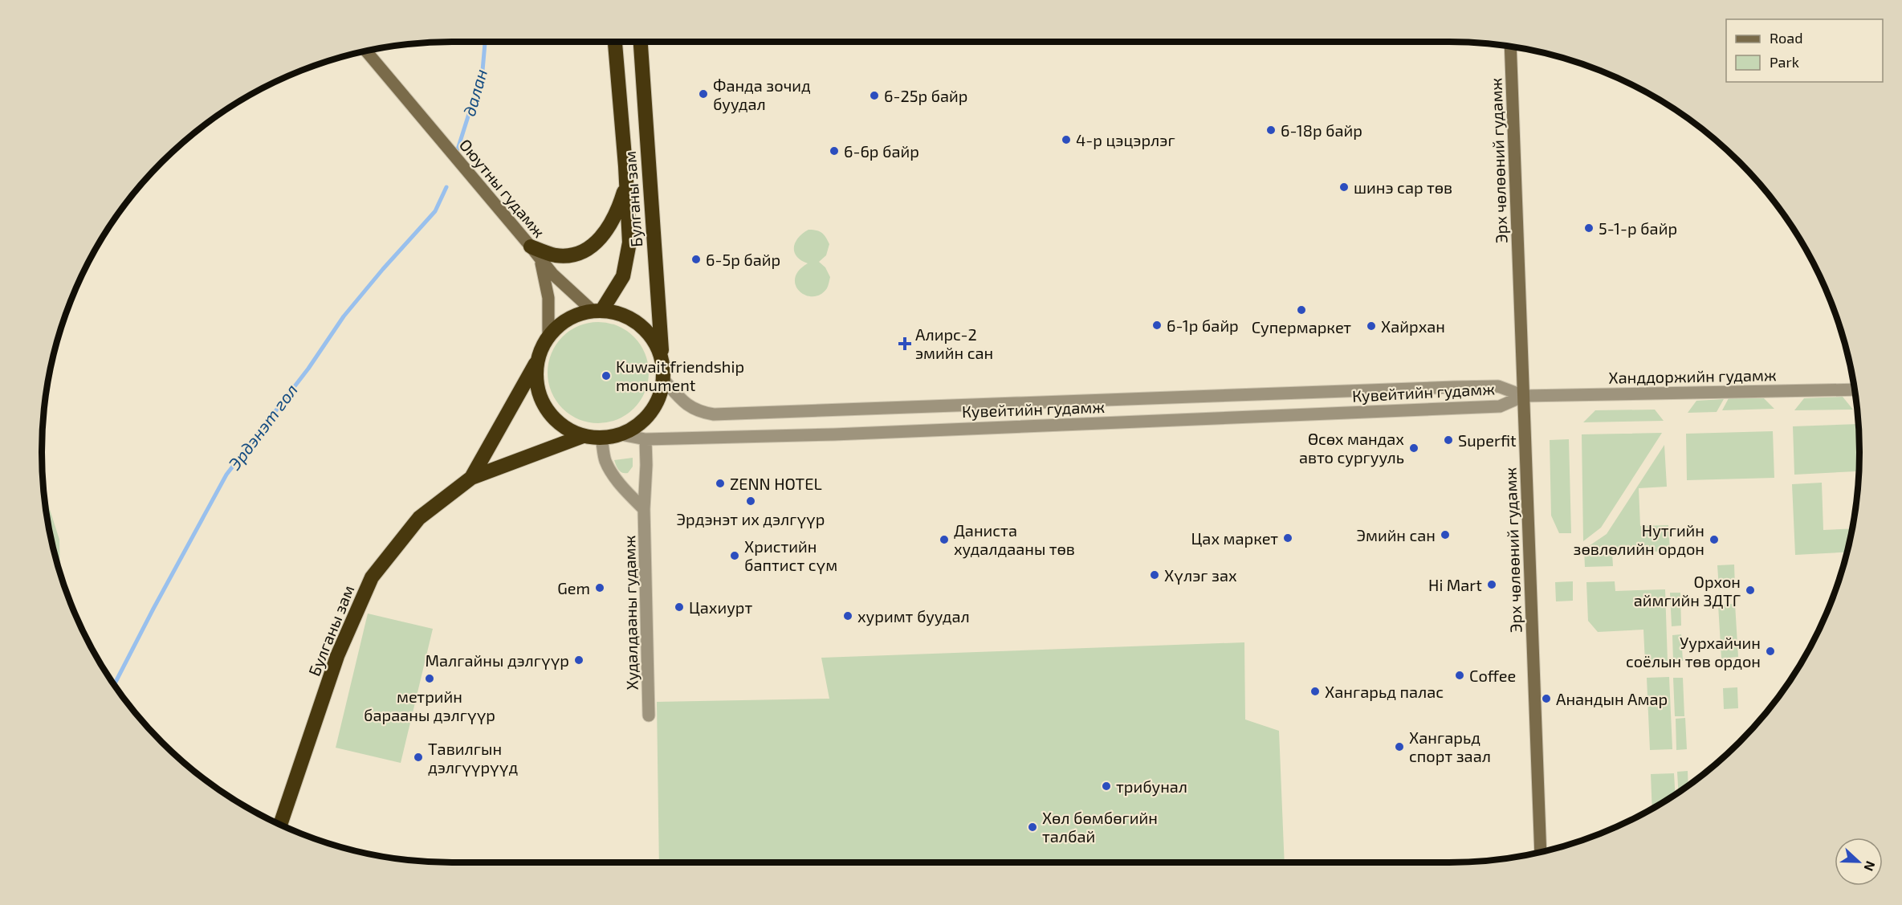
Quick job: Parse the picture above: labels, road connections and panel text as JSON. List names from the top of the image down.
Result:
{
  "streets": {
    "highway": ["Булганы зам"],
    "main road": ["Эрх чөлөөний гудамж", "Оюутны гудамж"],
    "street": ["Ханддоржийн гудамж", "Кувейтийн гудамж", "Худалдааны гудамж"]
  },
  "crossings": [
    ["Эрх чөлөөний гудамж", "Ханддоржийн гудамж"],
    ["Эрх чөлөөний гудамж", "Кувейтийн гудамж"],
    ["Булганы зам", "Кувейтийн гудамж"],
    ["Ханддоржийн гудамж", "Кувейтийн гудамж"],
    ["Кувейтийн гудамж", "Худалдааны гудамж"]
  ],
  "water": ["далан", "Эрдэнэт гол"],
  "places": {
    "other": [
      "Фанда зочид буудал",
      "6-25р байр",
      "6-18р байр",
      "4-р цэцэрлэг",
      "6-6р байр",
      "шинэ сар төв",
      "5-1-р байр",
      "6-5р байр",
      "Супермаркет",
      "6-1р байр",
      "Хайрхан",
      "Kuwait friendship monument",
      "Superfit",
      "Өсөх мандах авто сургууль",
      "ZENN HOTEL",
      "Эрдэнэт их дэлгүүр",
      "Эмийн сан",
      "Цах маркет",
      "Даниста худалдааны төв",
      "Нутгийн зөвлөлийн ордон",
      "Христийн баптист сүм",
      "Хүлэг зах",
      "Hi Mart",
      "Gem",
      "Орхон аймгийн ЗДТГ",
      "Цахиурт",
      "хуримт буудал",
      "Уурхайчин соёлын төв ордон",
      "Малгайны дэлгүүр",
      "Coffee",
      "метрийн барааны дэлгүүр",
      "Хангарьд палас",
      "Анандын Амар",
      "Хангарьд спорт заал",
      "Тавилгын дэлгүүрүүд",
      "трибунал",
      "Хөл бөмбөгийн талбай"
    ],
    "health": ["Aлирс-2 эмийн сан"]
  },
  "legend": ["Road", "Park"],
  "north": "right"
}
